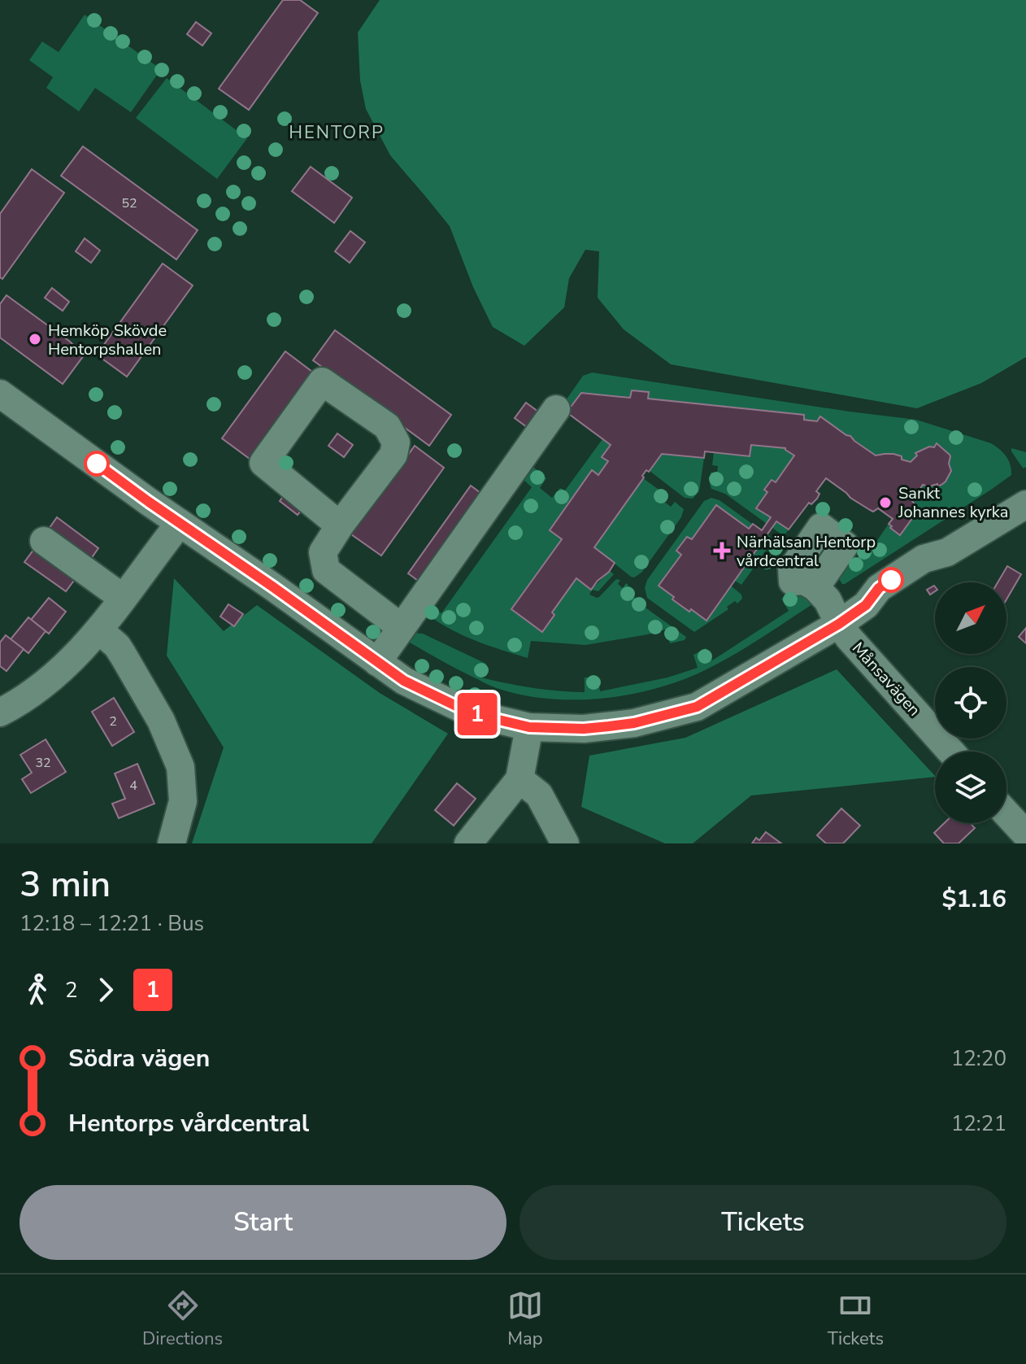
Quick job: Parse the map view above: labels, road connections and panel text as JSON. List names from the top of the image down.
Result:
{
  "streets": {
    "street": ["Månsavägen"]
  },
  "districts": ["HENTORP"],
  "places": {
    "other": ["Hemköp Skövde Hentorpshallen", "Sankt Johannes kyrka"],
    "health": ["Närhälsan Hentorp vårdcentral"]
  },
  "lines": ["bus line 1"],
  "house_numbers": [
    "52",
    "2",
    "32",
    "4"
  ],
  "north": "top right",
  "page": {
    "on_map": "1",
    "heading": ["3 min", "12:18 – 12:21 · Bus", "$1.16"],
    "legs": ["2", "1"],
    "list": [
      {
        "name": "Södra vägen",
        "value": "12:20"
      },
      {
        "name": "Hentorps vårdcentral",
        "value": "12:21"
      }
    ],
    "buttons": ["Start", "Tickets"],
    "tabs": ["Directions", "Map", "Tickets"]
  }
}
